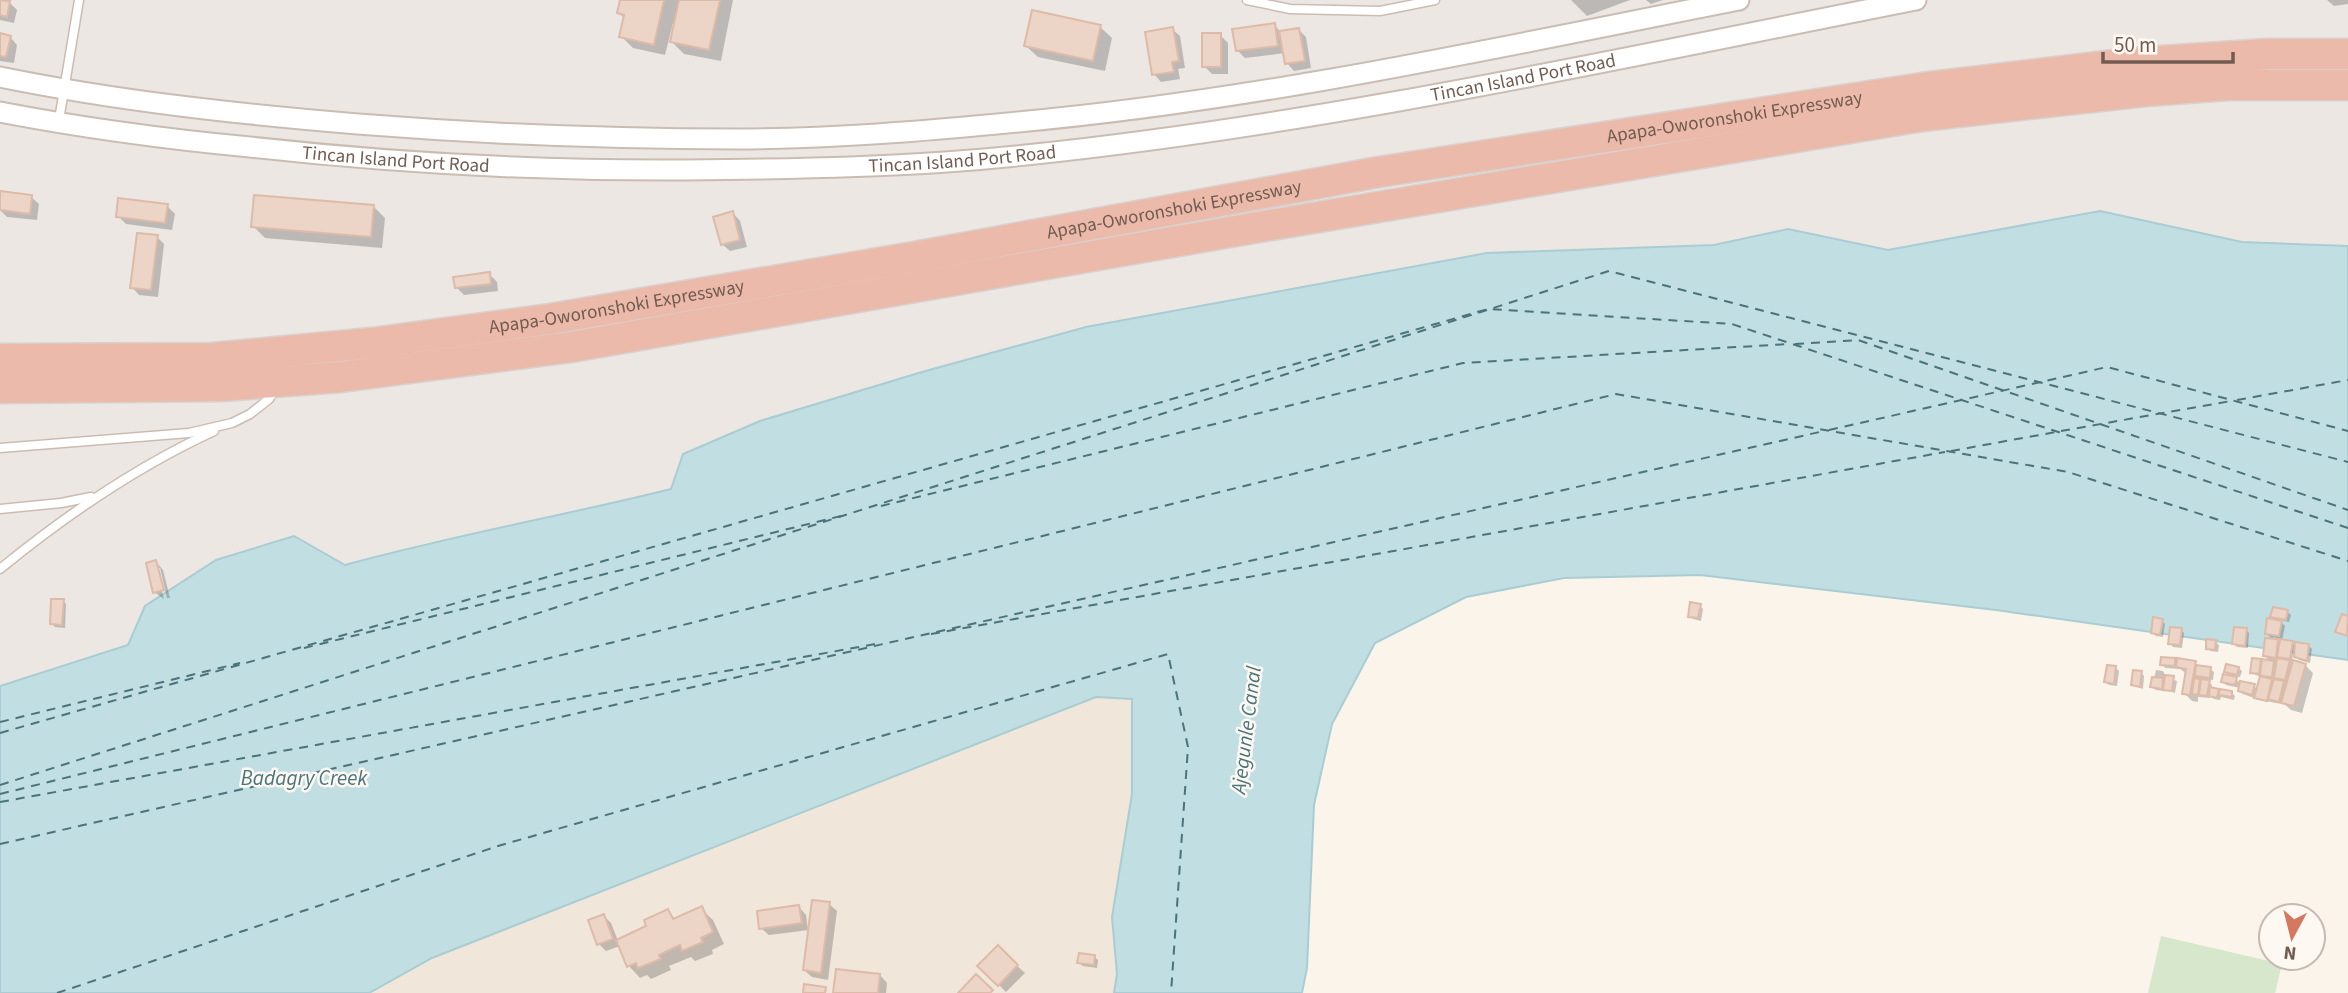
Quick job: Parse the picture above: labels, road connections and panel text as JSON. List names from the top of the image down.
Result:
{
  "streets": {
    "highway": ["Apapa-Oworonshoki Expressway"],
    "street": ["Tincan Island Port Road"]
  },
  "water": ["Ajegunle Canal", "Badagry Creek"],
  "scale_bar": "50 m",
  "north": "bottom"
}
